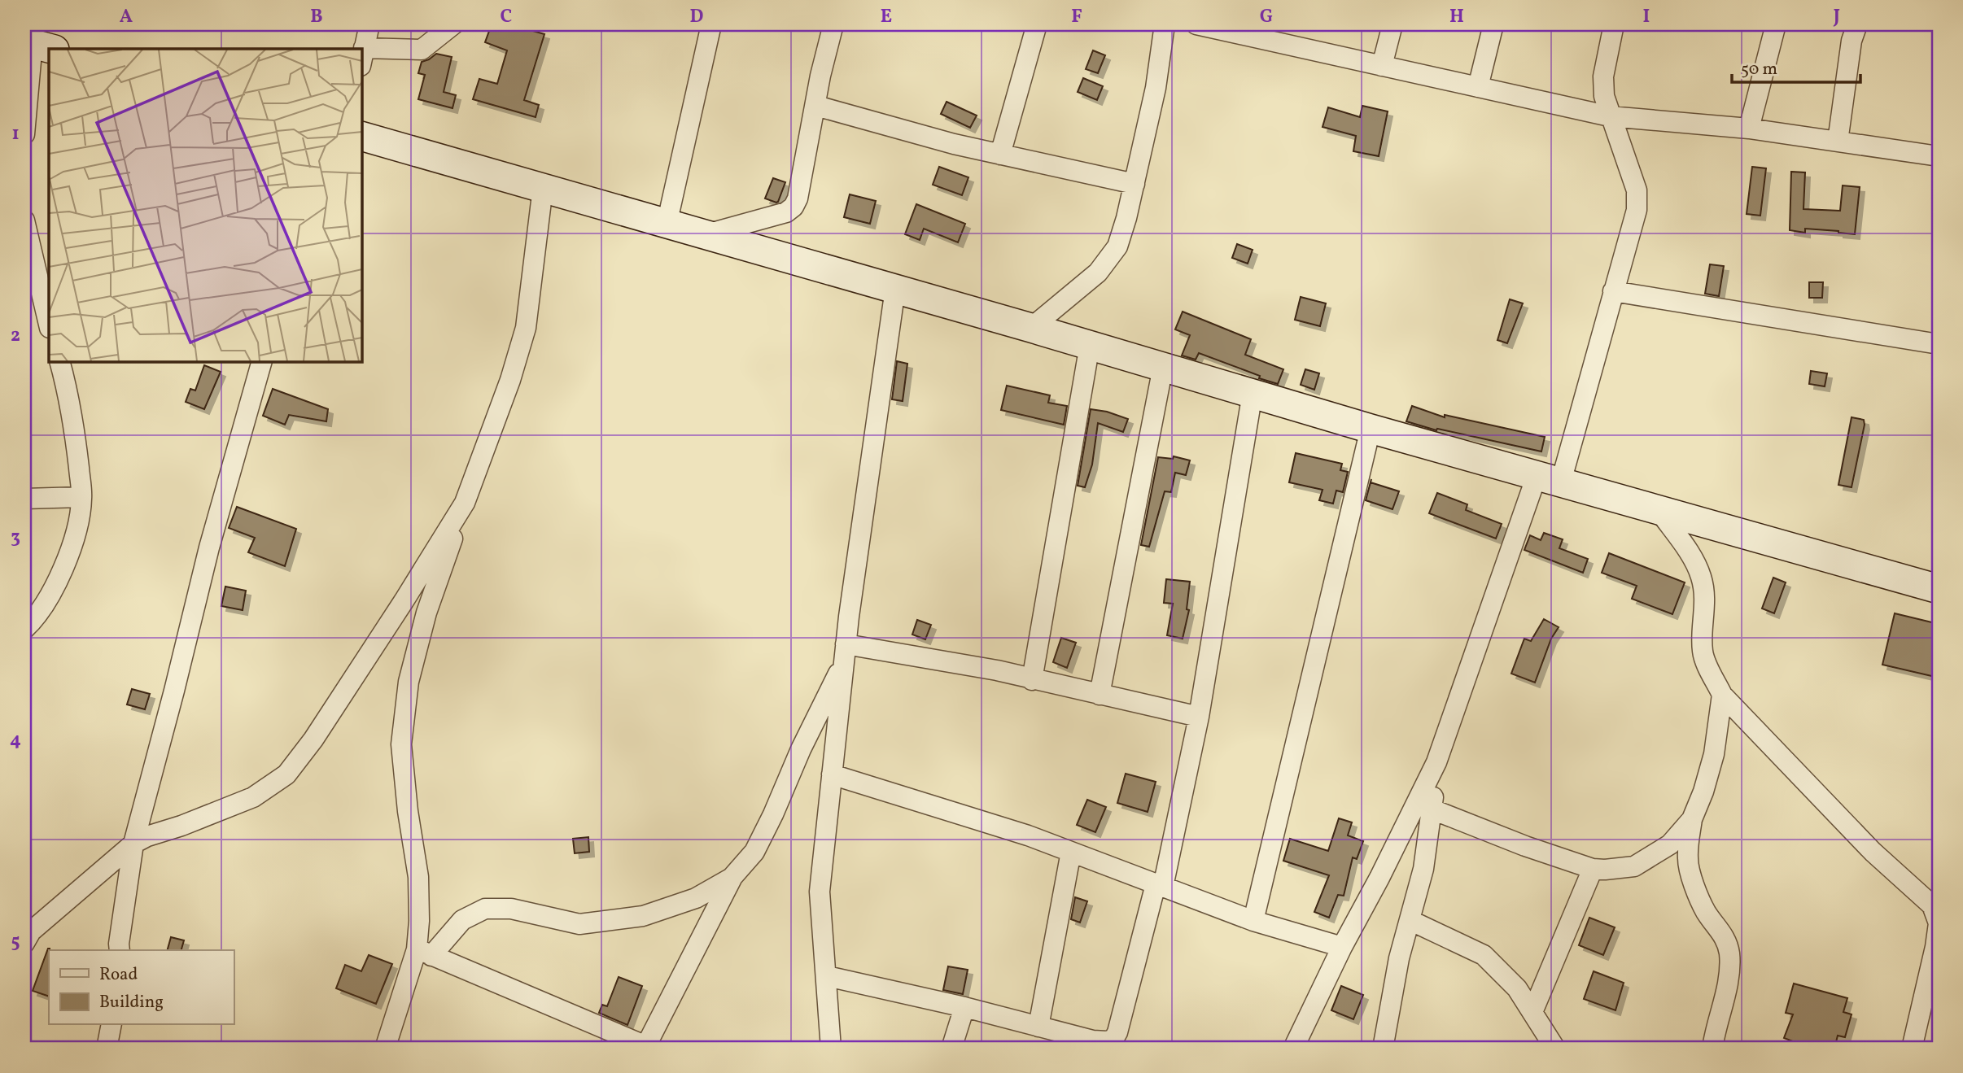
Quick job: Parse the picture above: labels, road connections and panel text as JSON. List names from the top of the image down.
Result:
{
  "legend": ["Road", "Building"],
  "scale_bar": "50 m",
  "grid": {
    "columns": [
      "A",
      "B",
      "C",
      "D",
      "E",
      "F",
      "G",
      "H",
      "I",
      "J"
    ],
    "rows": [
      "1",
      "2",
      "3",
      "4",
      "5"
    ]
  }
}
